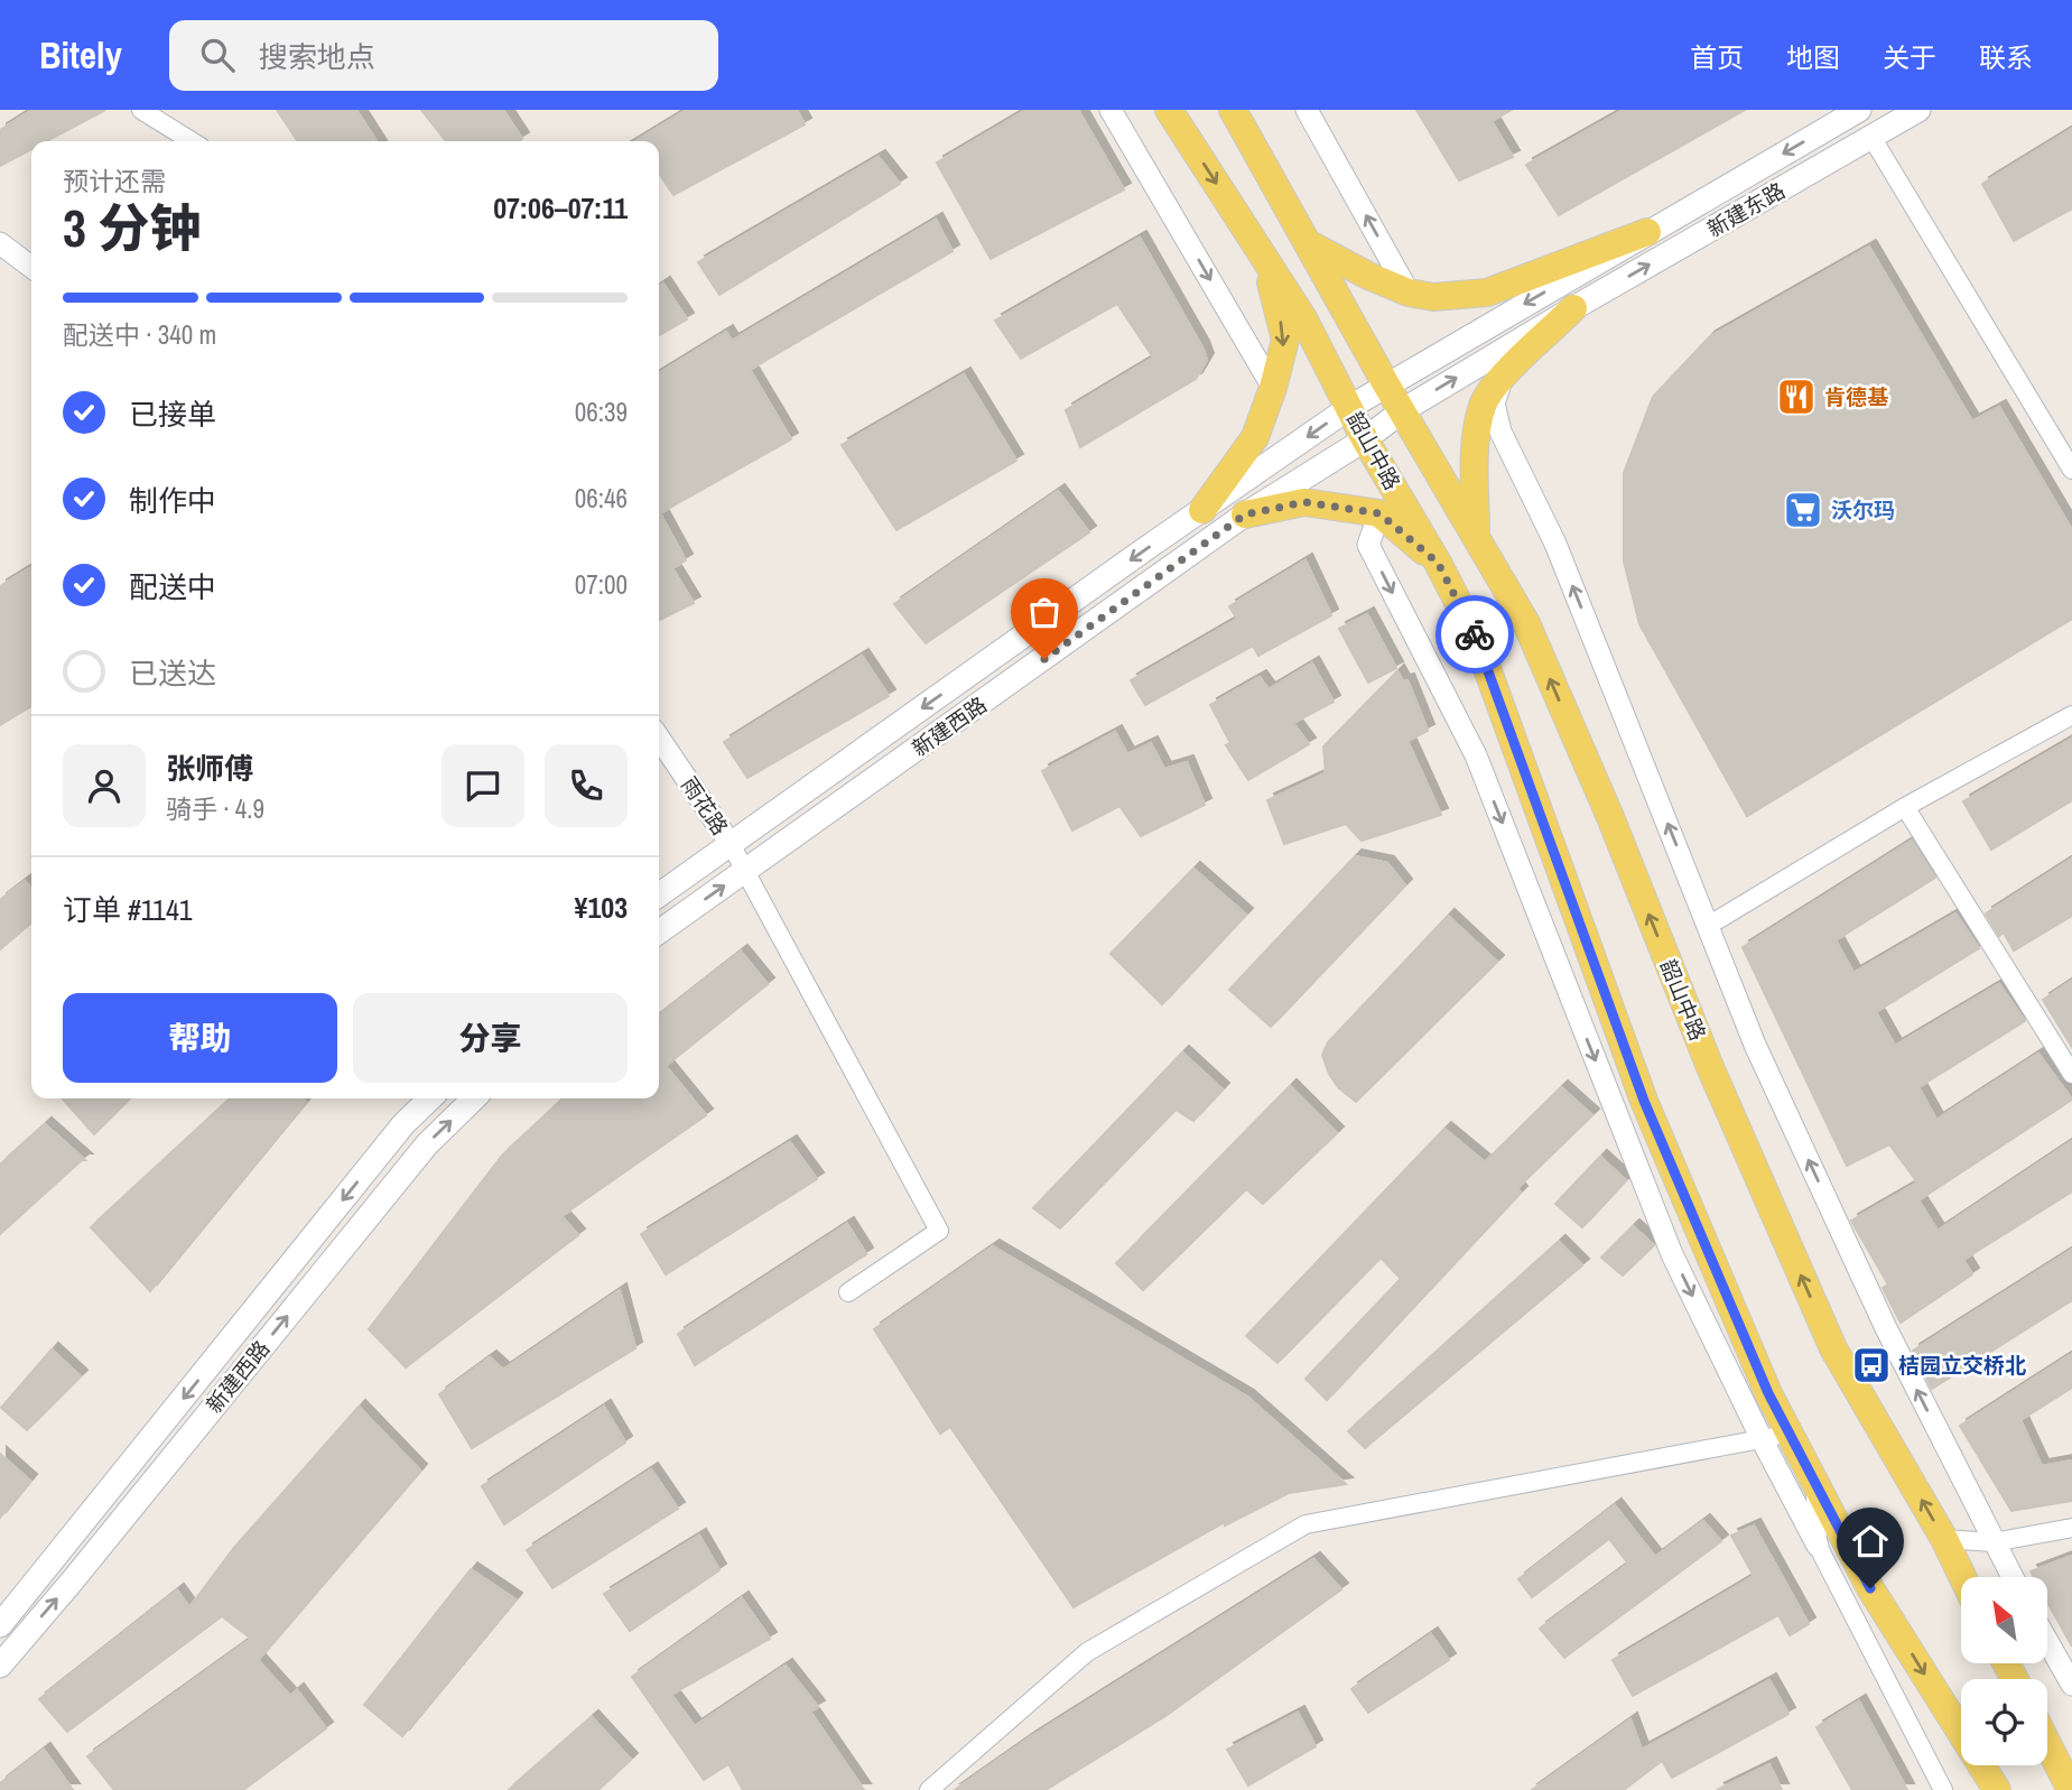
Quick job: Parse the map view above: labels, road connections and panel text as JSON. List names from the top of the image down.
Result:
{
  "streets": {
    "main road": ["新建东路", "韶山中路", "新建西路"],
    "street": ["雨花路"]
  },
  "crossings": [
    ["新建东路", "韶山中路"],
    ["新建东路", "新建西路"],
    ["韶山中路", "新建西路"],
    ["新建西路", "雨花路"]
  ],
  "places": {
    "restaurant": ["肯德基"],
    "supermarket": ["沃尔玛"],
    "bus stop": ["桔园立交桥北"]
  },
  "north": "top left",
  "page": {
    "header": "Bitely",
    "search": "搜索地点",
    "nav": [
      "首页",
      "地图",
      "关于",
      "联系"
    ],
    "heading": ["3 分钟", "预计还需", "07:06–07:11"],
    "panel": [
      "张师傅",
      "骑手 · 4.9",
      "订单 #1141",
      "¥103"
    ],
    "bar": "配送中 · 340 m",
    "list": [
      ["已接单", "06:39"],
      ["制作中", "06:46"],
      ["配送中", "07:00"],
      "已送达"
    ],
    "buttons": ["帮助", "分享"]
  }
}
